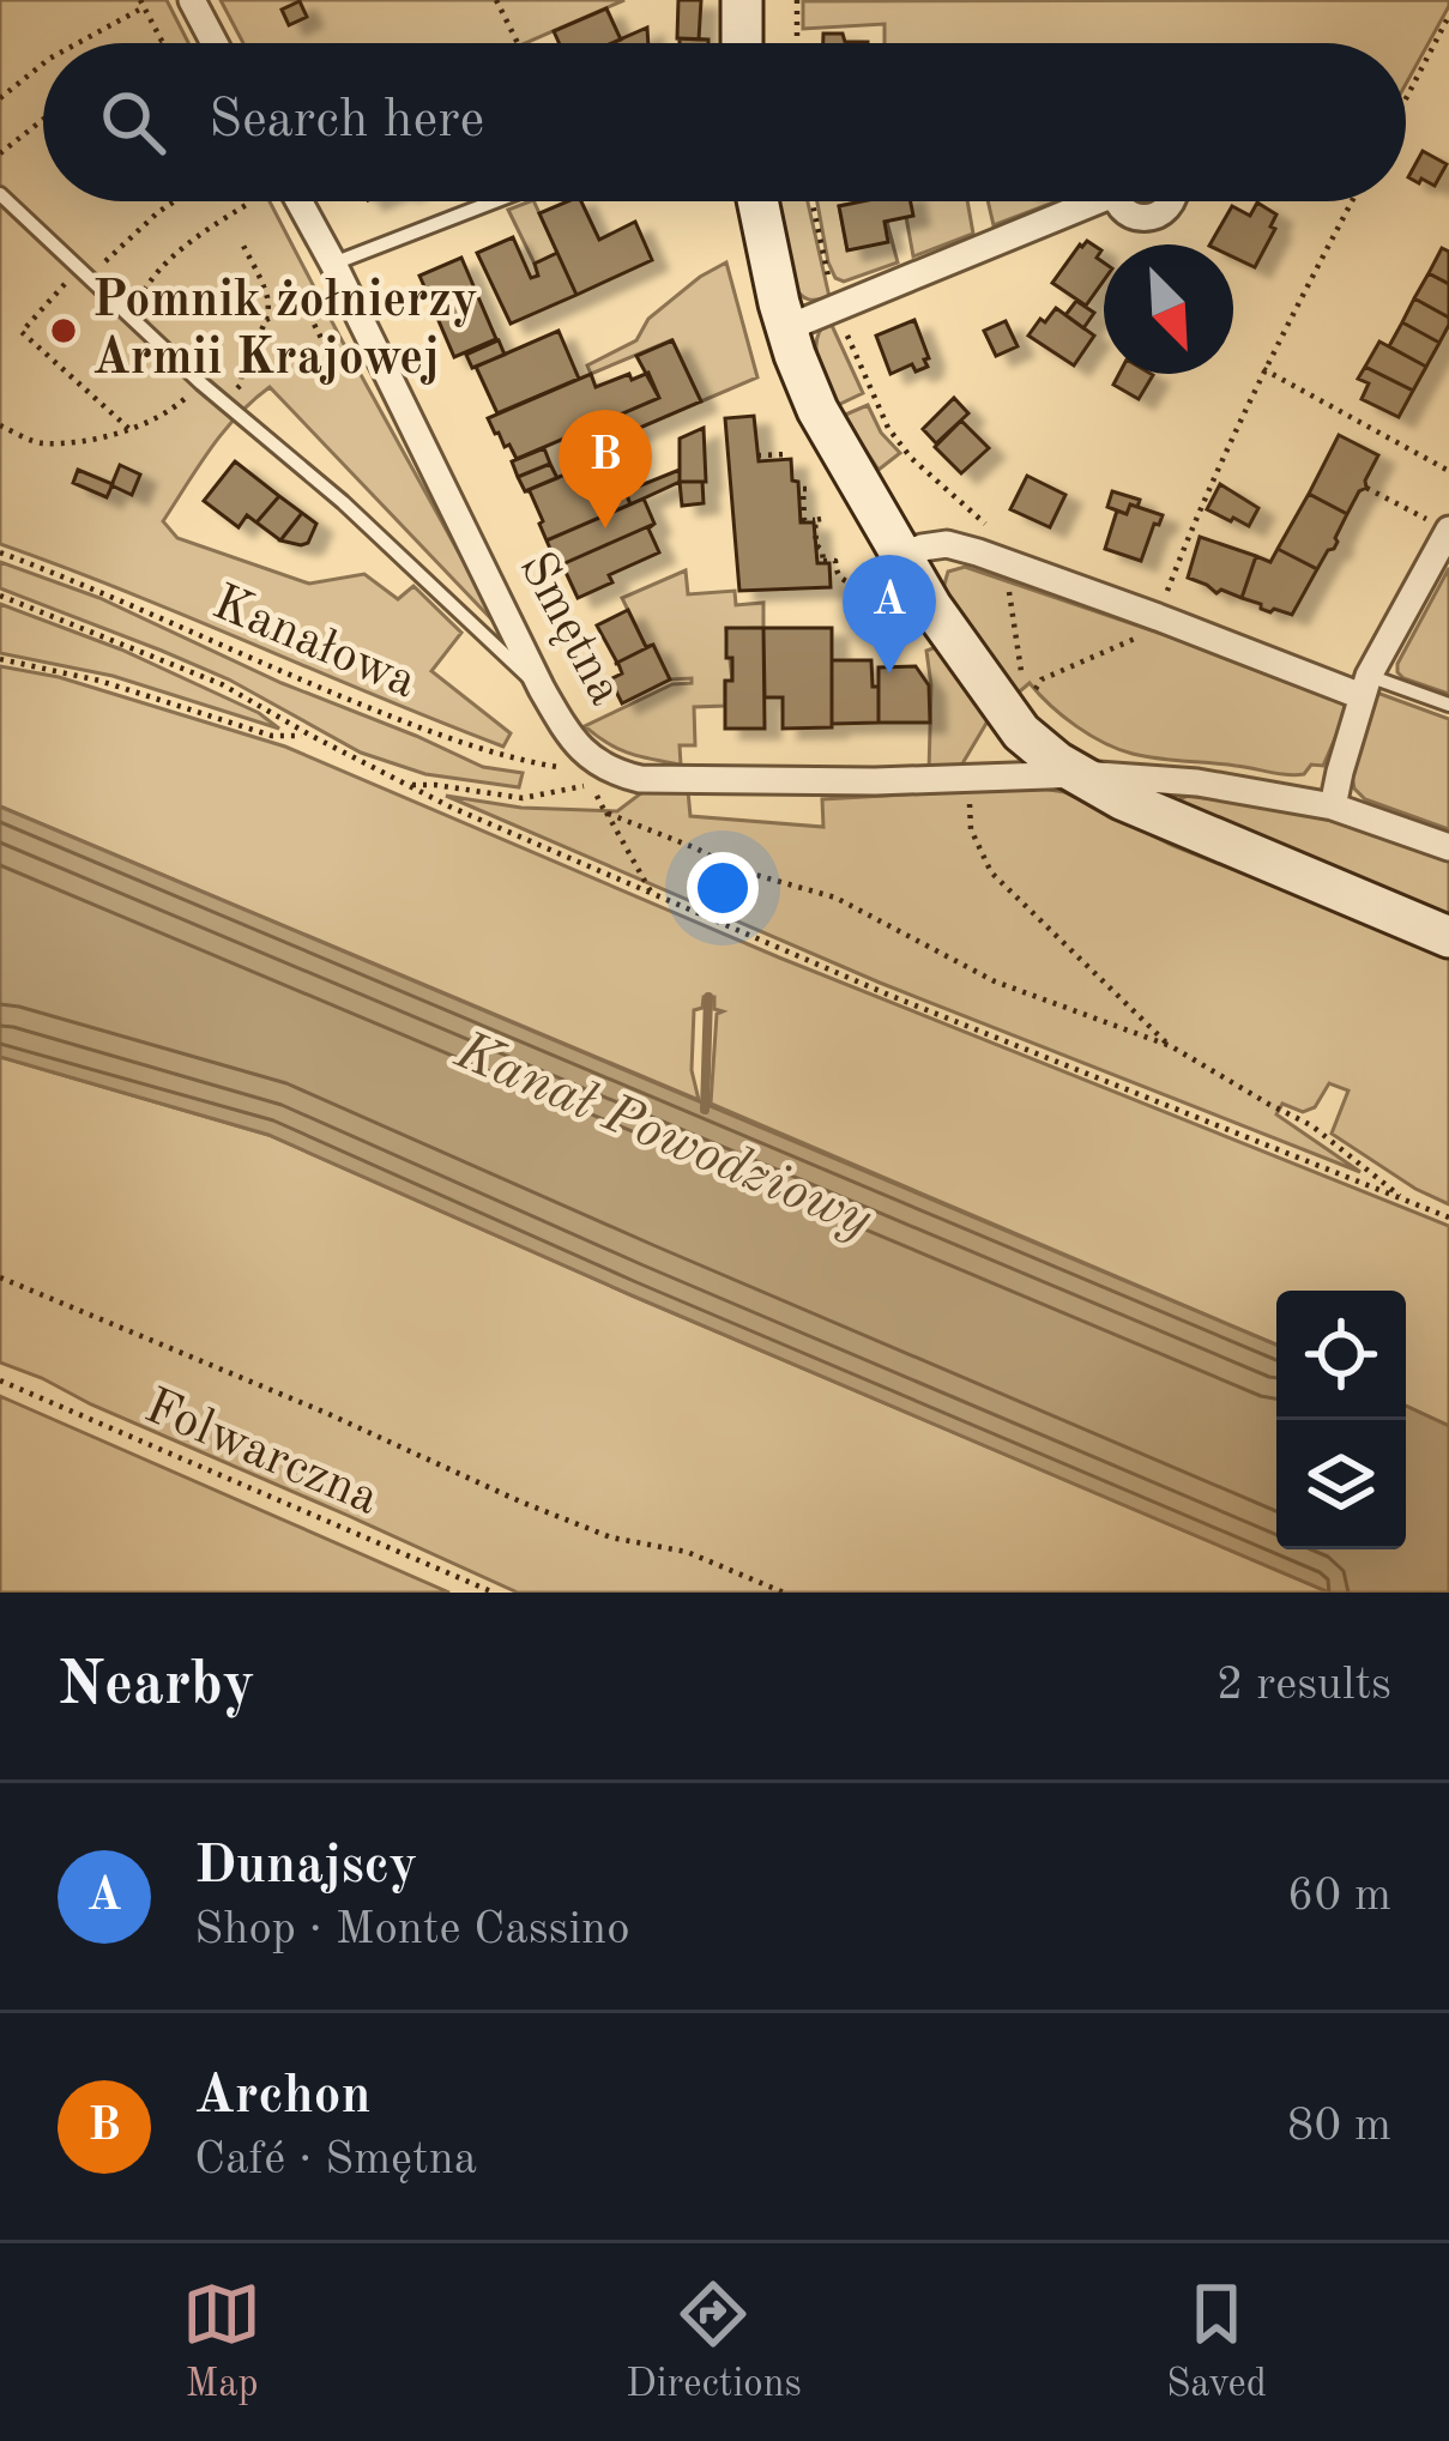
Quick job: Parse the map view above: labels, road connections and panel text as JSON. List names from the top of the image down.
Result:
{
  "streets": {
    "street": ["Smętna"],
    "path": ["Kanałowa", "Folwarczna"]
  },
  "crossings": [
    ["Smętna", "Kanałowa"]
  ],
  "water": ["Kanał Powodziowy"],
  "places": ["Pomnik żołnierzy Armii Krajowej"],
  "north": "bottom right",
  "page": {
    "search": "Search here",
    "pins": ["B", "A"],
    "heading": ["Nearby", "2 results"],
    "list": [
      {
        "mark": "A",
        "name": "Dunajscy",
        "note": "Shop · Monte Cassino",
        "value": "60 m"
      },
      {
        "mark": "B",
        "name": "Archon",
        "note": "Café · Smętna",
        "value": "80 m"
      }
    ],
    "nav": ["Map", "Directions", "Saved"]
  }
}
